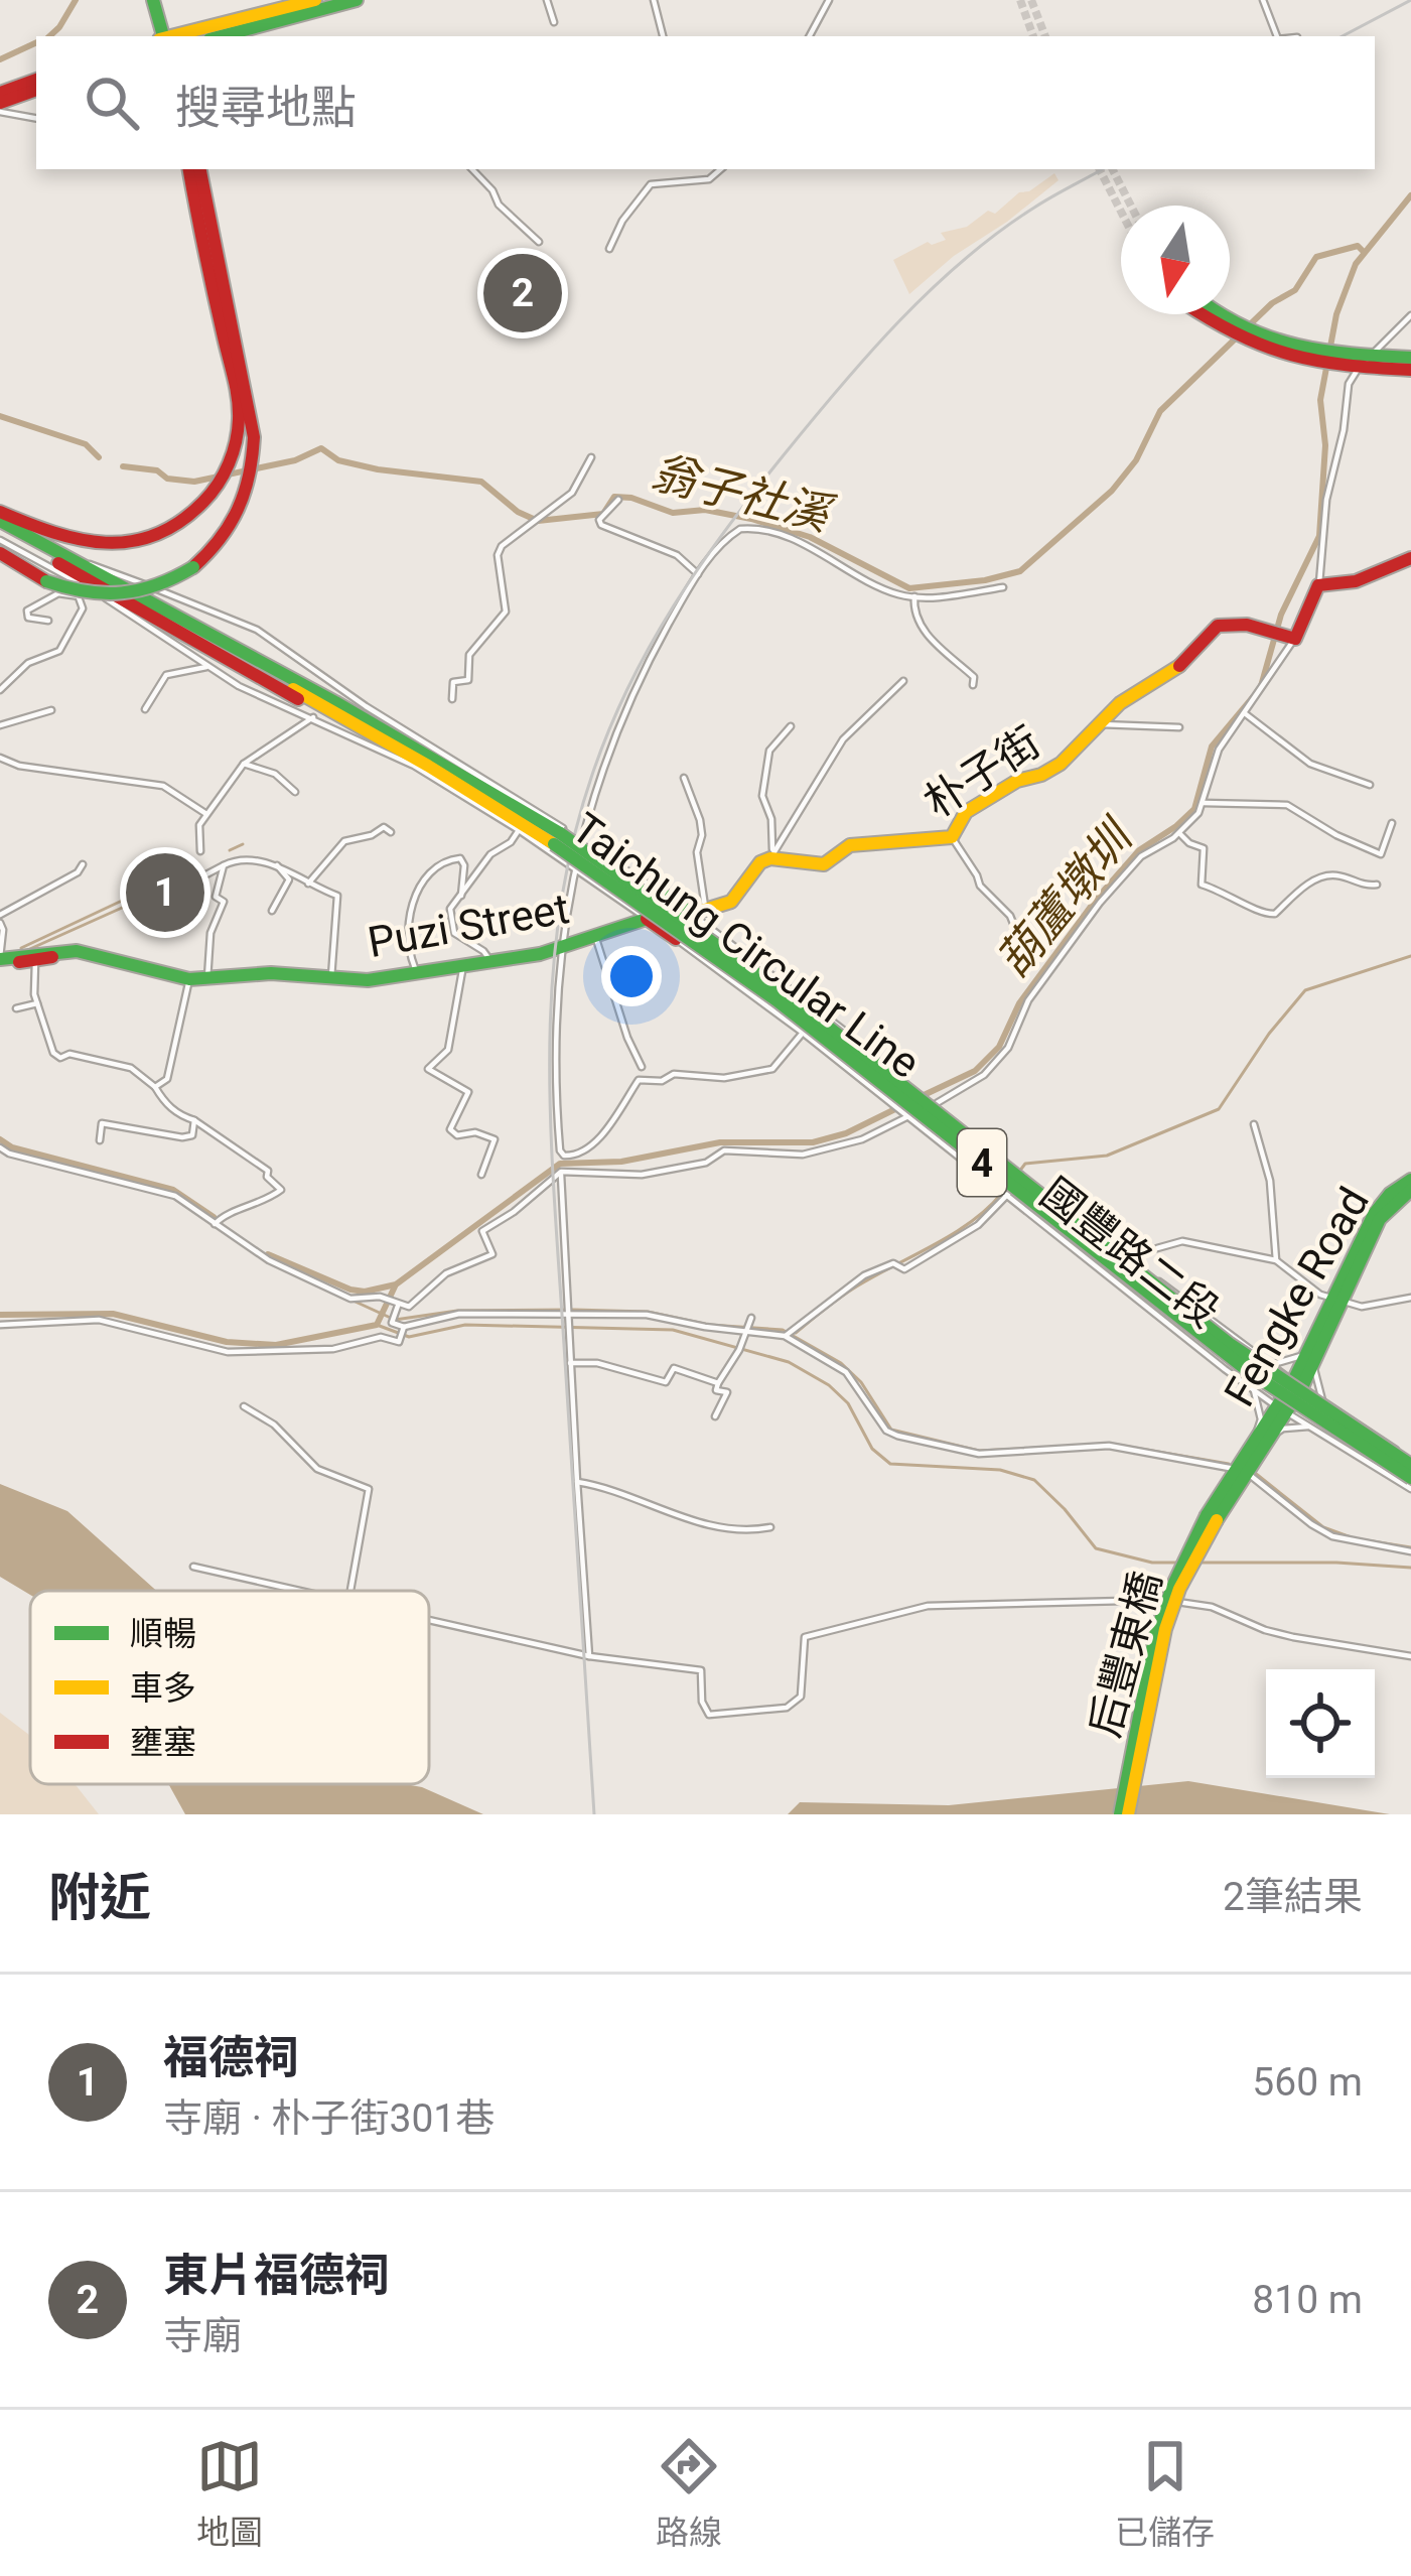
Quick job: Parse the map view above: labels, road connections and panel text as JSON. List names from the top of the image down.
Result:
{
  "streets": {
    "main road": [
      "朴子街",
      "Puzi Street",
      "Taichung Circular Line",
      "4",
      "國豐路二段",
      "Fengke Road",
      "后豐東橋"
    ]
  },
  "crossings": [
    ["Puzi Street", "國豐路二段"],
    ["Taichung Circular Line", "國豐路二段"],
    ["國豐路二段", "Fengke Road"],
    ["Fengke Road", "后豐東橋"]
  ],
  "water": ["翁子社溪", "葫蘆墩圳"],
  "legend": ["順暢", "車多", "壅塞"],
  "north": "bottom",
  "page": {
    "search": "搜尋地點",
    "pins": ["2", "1"],
    "heading": ["附近", "2筆結果"],
    "list": [
      {
        "mark": "1",
        "name": "福德祠",
        "note": "寺廟 · 朴子街301巷",
        "value": "560 m"
      },
      {
        "mark": "2",
        "name": "東片福德祠",
        "note": "寺廟",
        "value": "810 m"
      }
    ],
    "nav": ["地圖", "路線", "已儲存"]
  }
}
